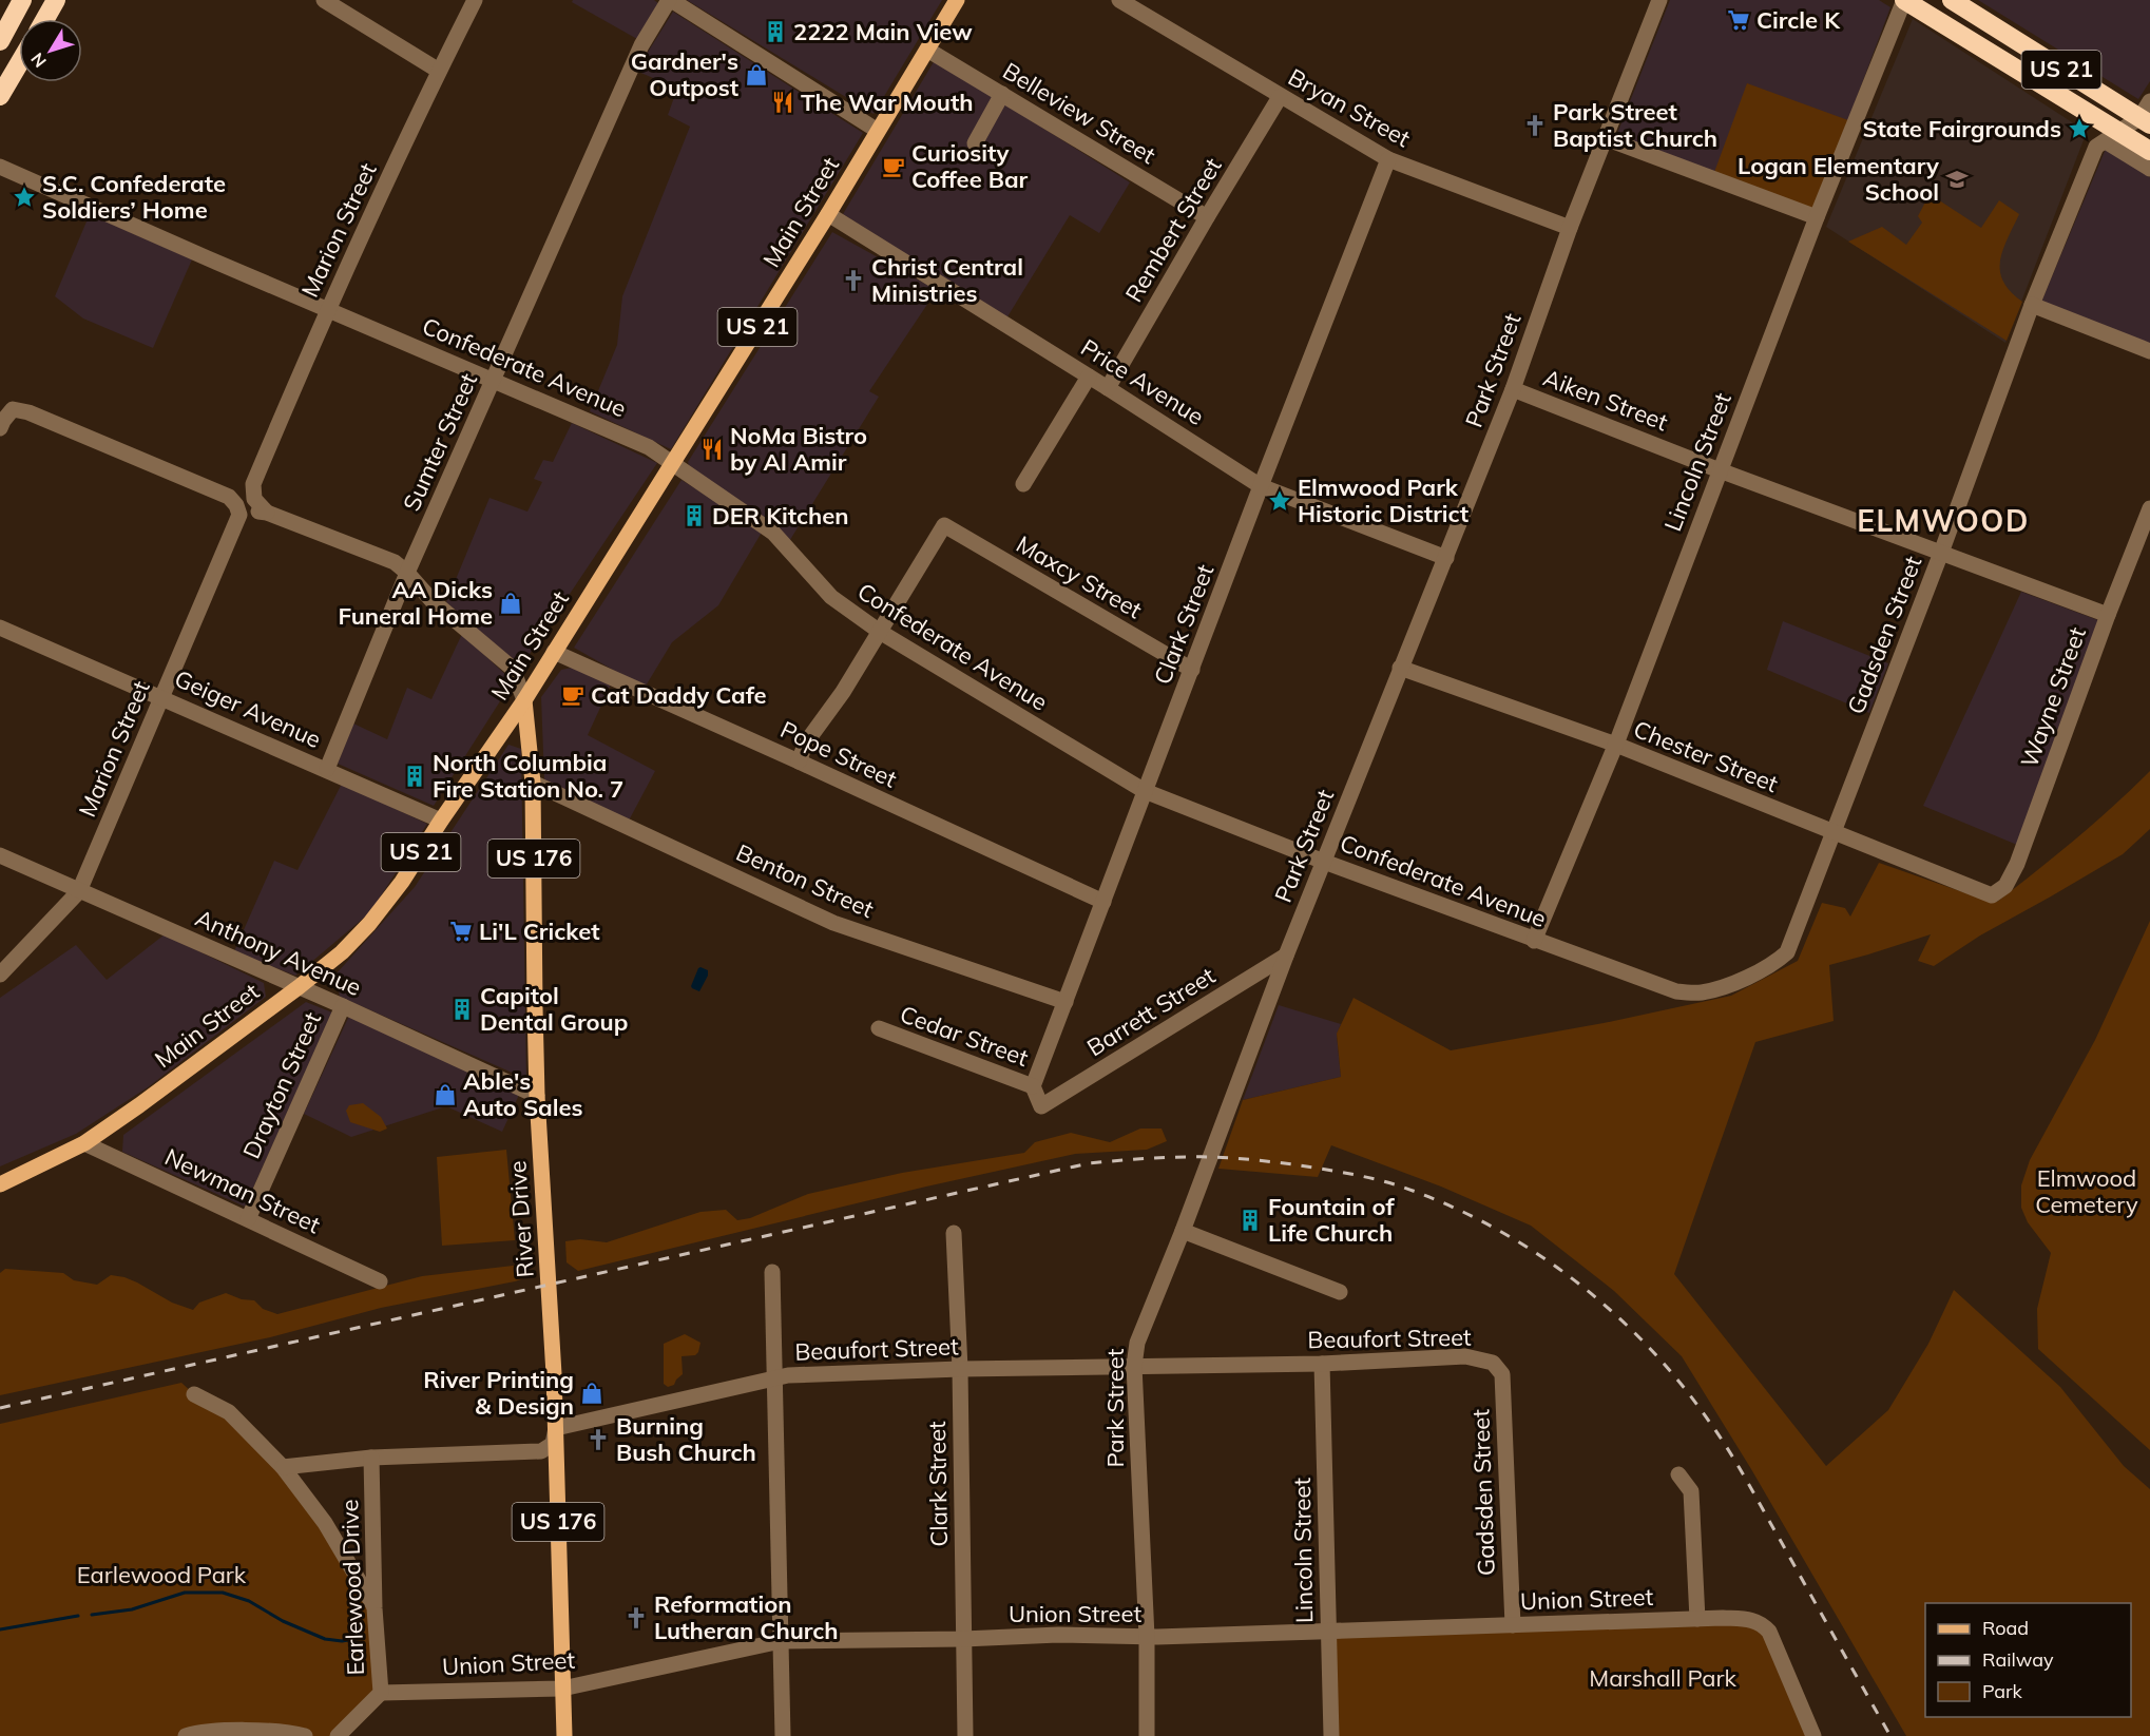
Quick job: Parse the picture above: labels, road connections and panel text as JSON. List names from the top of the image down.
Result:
{
  "streets": {
    "highway": ["US 21"],
    "main road": ["Main Street", "US 176", "River Drive"],
    "street": [
      "Bryan Street",
      "Belleview Street",
      "Marion Street",
      "Rembert Street",
      "Confederate Avenue",
      "Park Street",
      "Price Avenue",
      "Aiken Street",
      "Sumter Street",
      "Lincoln Street",
      "Maxcy Street",
      "Clark Street",
      "Gadsden Street",
      "Wayne Street",
      "Geiger Avenue",
      "Pope Street",
      "Chester Street",
      "Benton Street",
      "Anthony Avenue",
      "Barrett Street",
      "Cedar Street",
      "Drayton Street",
      "Newman Street",
      "Beaufort Street",
      "Earlewood Drive",
      "Union Street"
    ]
  },
  "crossings": [
    ["US 21", "Lincoln Street"],
    ["US 21", "Gadsden Street"],
    ["Bryan Street", "Rembert Street"],
    ["Bryan Street", "Park Street"],
    ["Bryan Street", "Clark Street"],
    ["Belleview Street", "Main Street"],
    ["Belleview Street", "Rembert Street"],
    ["Main Street", "Confederate Avenue"],
    ["Main Street", "Price Avenue"],
    ["Main Street", "Geiger Avenue"],
    ["Main Street", "Pope Street"],
    ["Main Street", "Anthony Avenue"],
    ["Main Street", "Newman Street"],
    ["Main Street", "River Drive"],
    ["Marion Street", "Confederate Avenue"],
    ["Marion Street", "Geiger Avenue"],
    ["Marion Street", "Anthony Avenue"],
    ["Rembert Street", "Price Avenue"],
    ["Confederate Avenue", "Park Street"],
    ["Confederate Avenue", "Sumter Street"],
    ["Confederate Avenue", "Lincoln Street"],
    ["Confederate Avenue", "Maxcy Street"],
    ["Confederate Avenue", "Clark Street"],
    ["Confederate Avenue", "Gadsden Street"],
    ["Park Street", "Price Avenue"],
    ["Park Street", "Aiken Street"],
    ["Park Street", "Chester Street"],
    ["Park Street", "Barrett Street"],
    ["Park Street", "Beaufort Street"],
    ["Park Street", "Union Street"],
    ["Price Avenue", "Clark Street"],
    ["Aiken Street", "Lincoln Street"],
    ["Aiken Street", "Gadsden Street"],
    ["Aiken Street", "Wayne Street"],
    ["Sumter Street", "Geiger Avenue"],
    ["Lincoln Street", "Chester Street"],
    ["Lincoln Street", "Beaufort Street"],
    ["Lincoln Street", "Union Street"],
    ["Maxcy Street", "Clark Street"],
    ["Clark Street", "Pope Street"],
    ["Clark Street", "Benton Street"],
    ["Clark Street", "Barrett Street"],
    ["Clark Street", "Cedar Street"],
    ["Clark Street", "Beaufort Street"],
    ["Clark Street", "Union Street"],
    ["Gadsden Street", "Chester Street"],
    ["Gadsden Street", "Beaufort Street"],
    ["Gadsden Street", "Union Street"],
    ["Wayne Street", "Chester Street"],
    ["Benton Street", "River Drive"],
    ["Anthony Avenue", "Drayton Street"],
    ["Anthony Avenue", "River Drive"],
    ["Barrett Street", "Cedar Street"],
    ["Drayton Street", "Newman Street"],
    ["River Drive", "Beaufort Street"],
    ["River Drive", "Union Street"],
    ["Earlewood Drive", "Union Street"]
  ],
  "districts": ["ELMWOOD"],
  "parks": ["Elmwood Cemetery", "Earlewood Park", "Marshall Park"],
  "places": {
    "supermarket": ["Circle K", "Li'L Cricket"],
    "building": [
      "2222 Main View",
      "DER Kitchen",
      "North Columbia Fire Station No. 7",
      "Capitol Dental Group",
      "Fountain of Life Church"
    ],
    "shop": [
      "Gardner's Outpost",
      "AA Dicks Funeral Home",
      "Able's Auto Sales",
      "River Printing & Design"
    ],
    "restaurant": ["The War Mouth", "NoMa Bistro by Al Amir"],
    "church": [
      "Park Street Baptist Church",
      "Christ Central Ministries",
      "Burning Bush Church",
      "Reformation Lutheran Church"
    ],
    "place": ["State Fairgrounds", "S.C. Confederate Soldiers’ Home", "Elmwood Park Historic District"],
    "cafe": ["Curiosity Coffee Bar", "Cat Daddy Cafe"],
    "school or university": ["Logan Elementary School"]
  },
  "legend": ["Road", "Railway", "Park"],
  "north": "bottom left"
}
